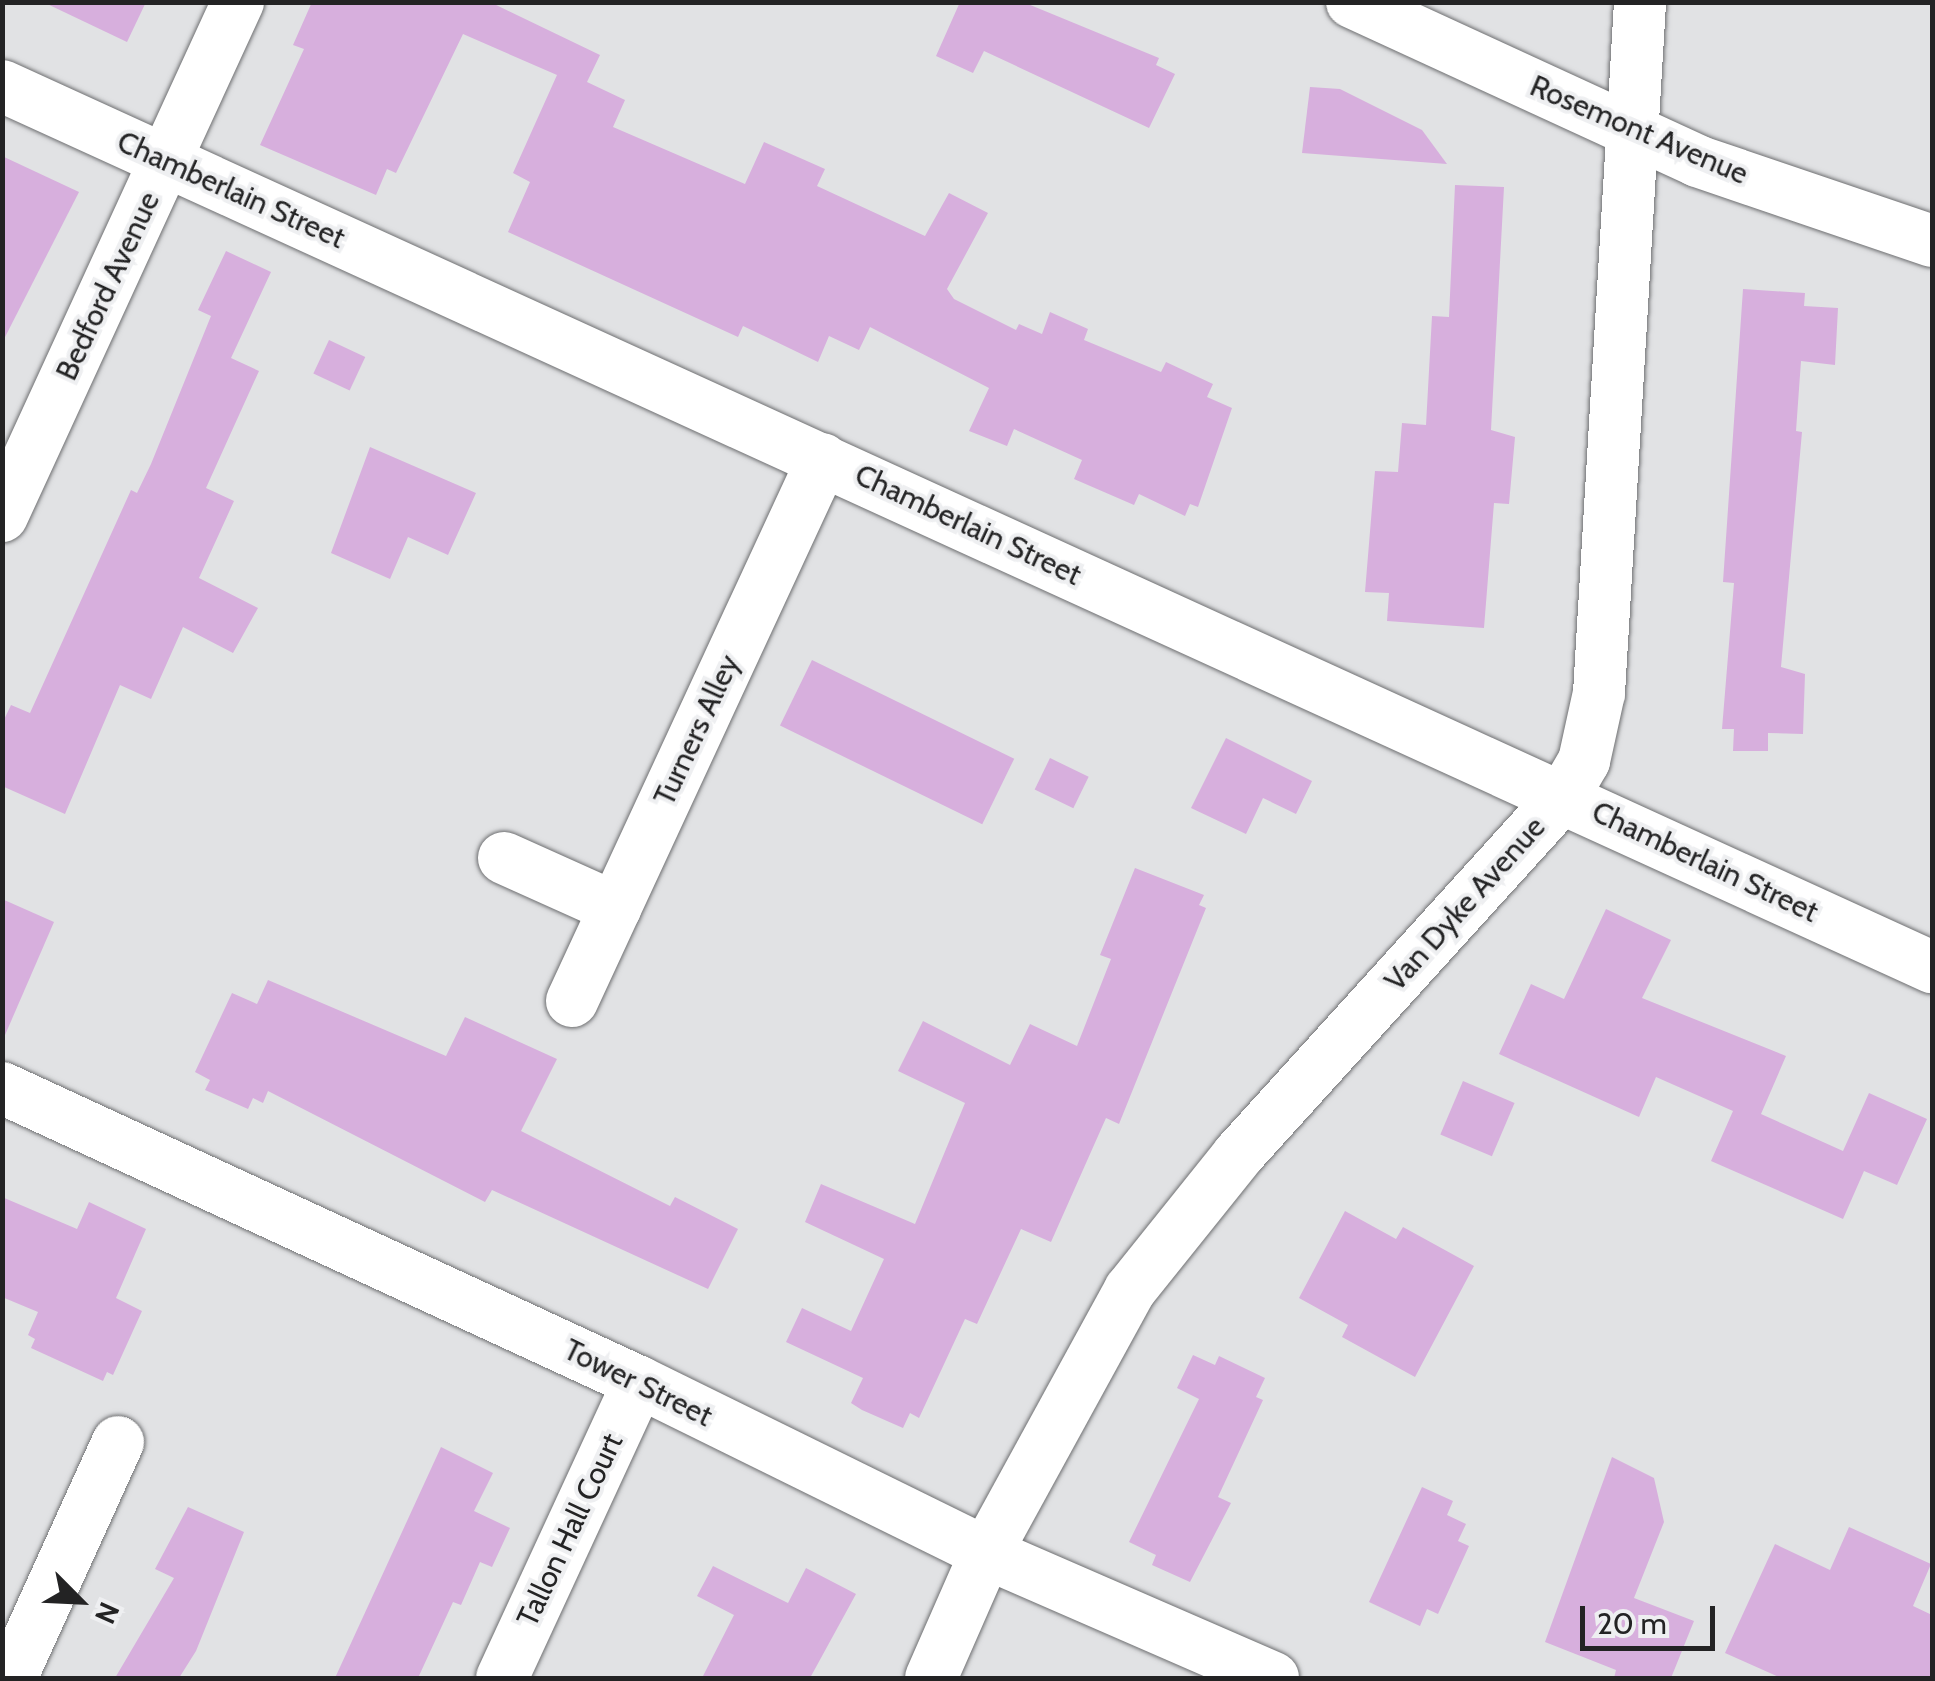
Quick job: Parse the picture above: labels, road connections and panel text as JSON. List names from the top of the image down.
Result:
{
  "streets": {
    "street": [
      "Rosemont Avenue",
      "Chamberlain Street",
      "Bedford Avenue",
      "Turners Alley",
      "Van Dyke Avenue",
      "Tower Street",
      "Tallon Hall Court"
    ]
  },
  "crossings": [
    ["Rosemont Avenue", "Van Dyke Avenue"],
    ["Chamberlain Street", "Bedford Avenue"],
    ["Chamberlain Street", "Turners Alley"],
    ["Chamberlain Street", "Van Dyke Avenue"],
    ["Van Dyke Avenue", "Tower Street"],
    ["Tower Street", "Tallon Hall Court"]
  ],
  "scale_bar": "20 m",
  "north": "bottom right"
}
